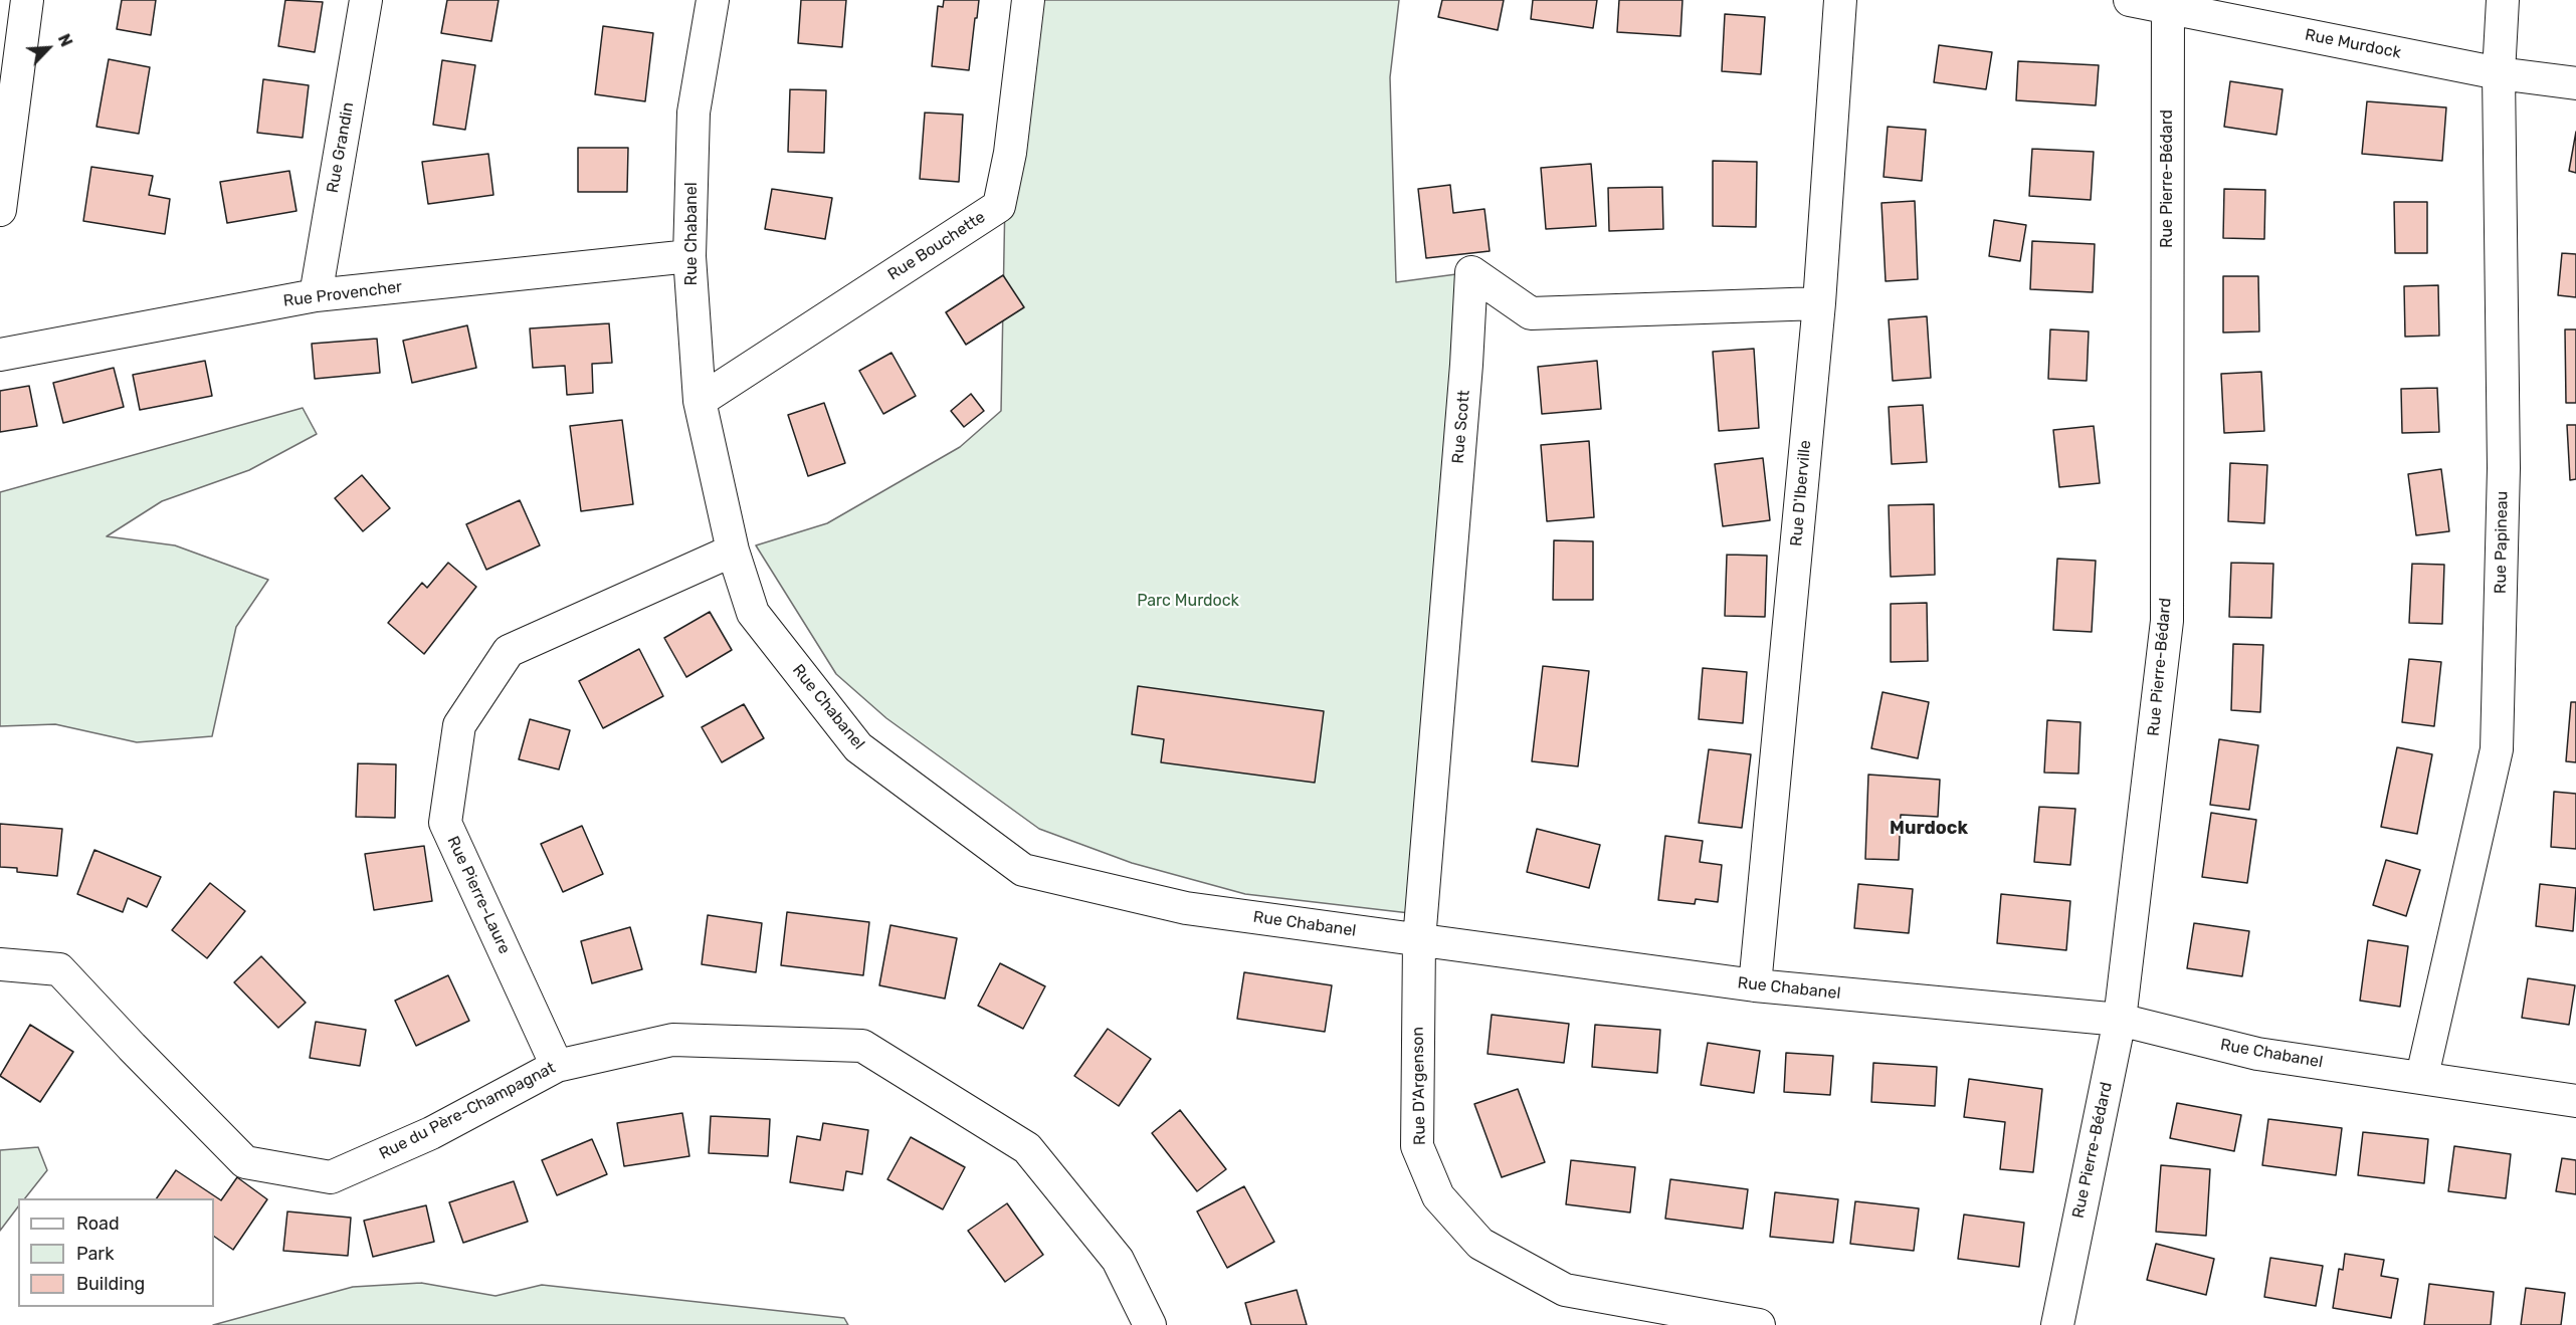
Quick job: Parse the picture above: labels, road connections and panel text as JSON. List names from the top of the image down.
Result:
{
  "streets": {
    "street": [
      "Rue Murdock",
      "Rue Grandin",
      "Rue Pierre-Bédard",
      "Rue Chabanel",
      "Rue Bouchette",
      "Rue Provencher",
      "Rue Scott",
      "Rue D'Iberville",
      "Rue Papineau",
      "Rue Pierre-Laure",
      "Rue D'Argenson",
      "Rue du Père-Champagnat"
    ]
  },
  "crossings": [
    ["Rue Murdock", "Rue Pierre-Bédard"],
    ["Rue Murdock", "Rue Papineau"],
    ["Rue Grandin", "Rue Provencher"],
    ["Rue Pierre-Bédard", "Rue Chabanel"],
    ["Rue Chabanel", "Rue Bouchette"],
    ["Rue Chabanel", "Rue Provencher"],
    ["Rue Chabanel", "Rue Scott"],
    ["Rue Chabanel", "Rue D'Iberville"],
    ["Rue Chabanel", "Rue Papineau"],
    ["Rue Chabanel", "Rue Pierre-Laure"],
    ["Rue Chabanel", "Rue D'Argenson"],
    ["Rue Scott", "Rue D'Iberville"],
    ["Rue Scott", "Rue D'Argenson"],
    ["Rue Pierre-Laure", "Rue du Père-Champagnat"]
  ],
  "districts": ["Murdock"],
  "parks": ["Parc Murdock"],
  "legend": ["Road", "Park", "Building"],
  "north": "top right"
}
